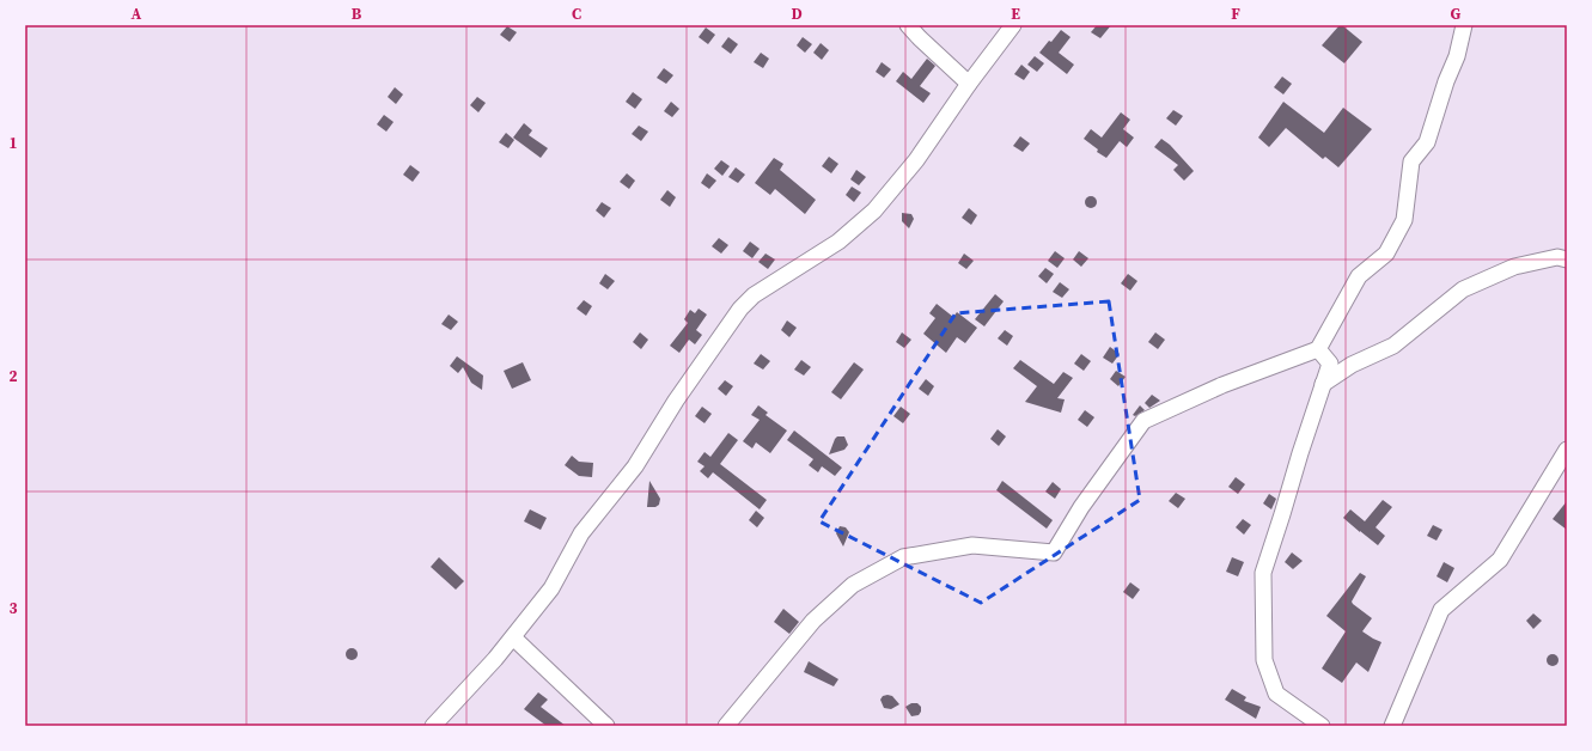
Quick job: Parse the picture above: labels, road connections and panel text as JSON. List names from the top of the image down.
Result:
{
  "grid": {
    "columns": [
      "A",
      "B",
      "C",
      "D",
      "E",
      "F",
      "G"
    ],
    "rows": ["1", "2", "3"]
  }
}
